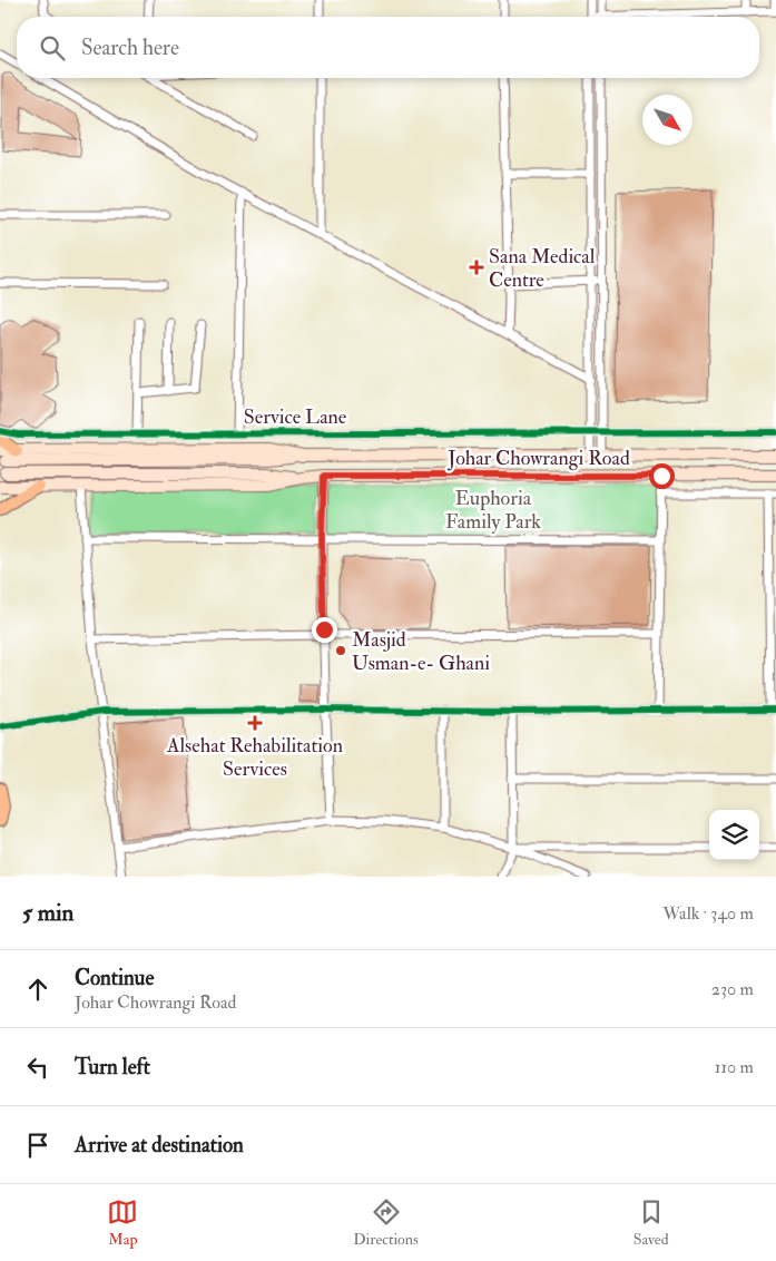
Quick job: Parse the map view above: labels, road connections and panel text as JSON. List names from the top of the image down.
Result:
{
  "streets": {
    "main road": ["Johar Chowrangi Road"],
    "street": ["Service Lane"]
  },
  "crossings": [
    ["Service Lane", "Johar Chowrangi Road"]
  ],
  "parks": ["Euphoria Family Park"],
  "places": {
    "health": ["Sana Medical Centre", "Alsehat Rehabilitation Services"],
    "other": ["Masjid Usman-e- Ghani"]
  },
  "north": "bottom right",
  "page": {
    "search": "Search here",
    "heading": ["5 min", "Walk · 340 m"],
    "list": [
      ["Continue", "Johar Chowrangi Road", "230 m"],
      ["Turn left", "110 m"],
      "Arrive at destination"
    ],
    "nav": ["Map", "Directions", "Saved"]
  }
}
